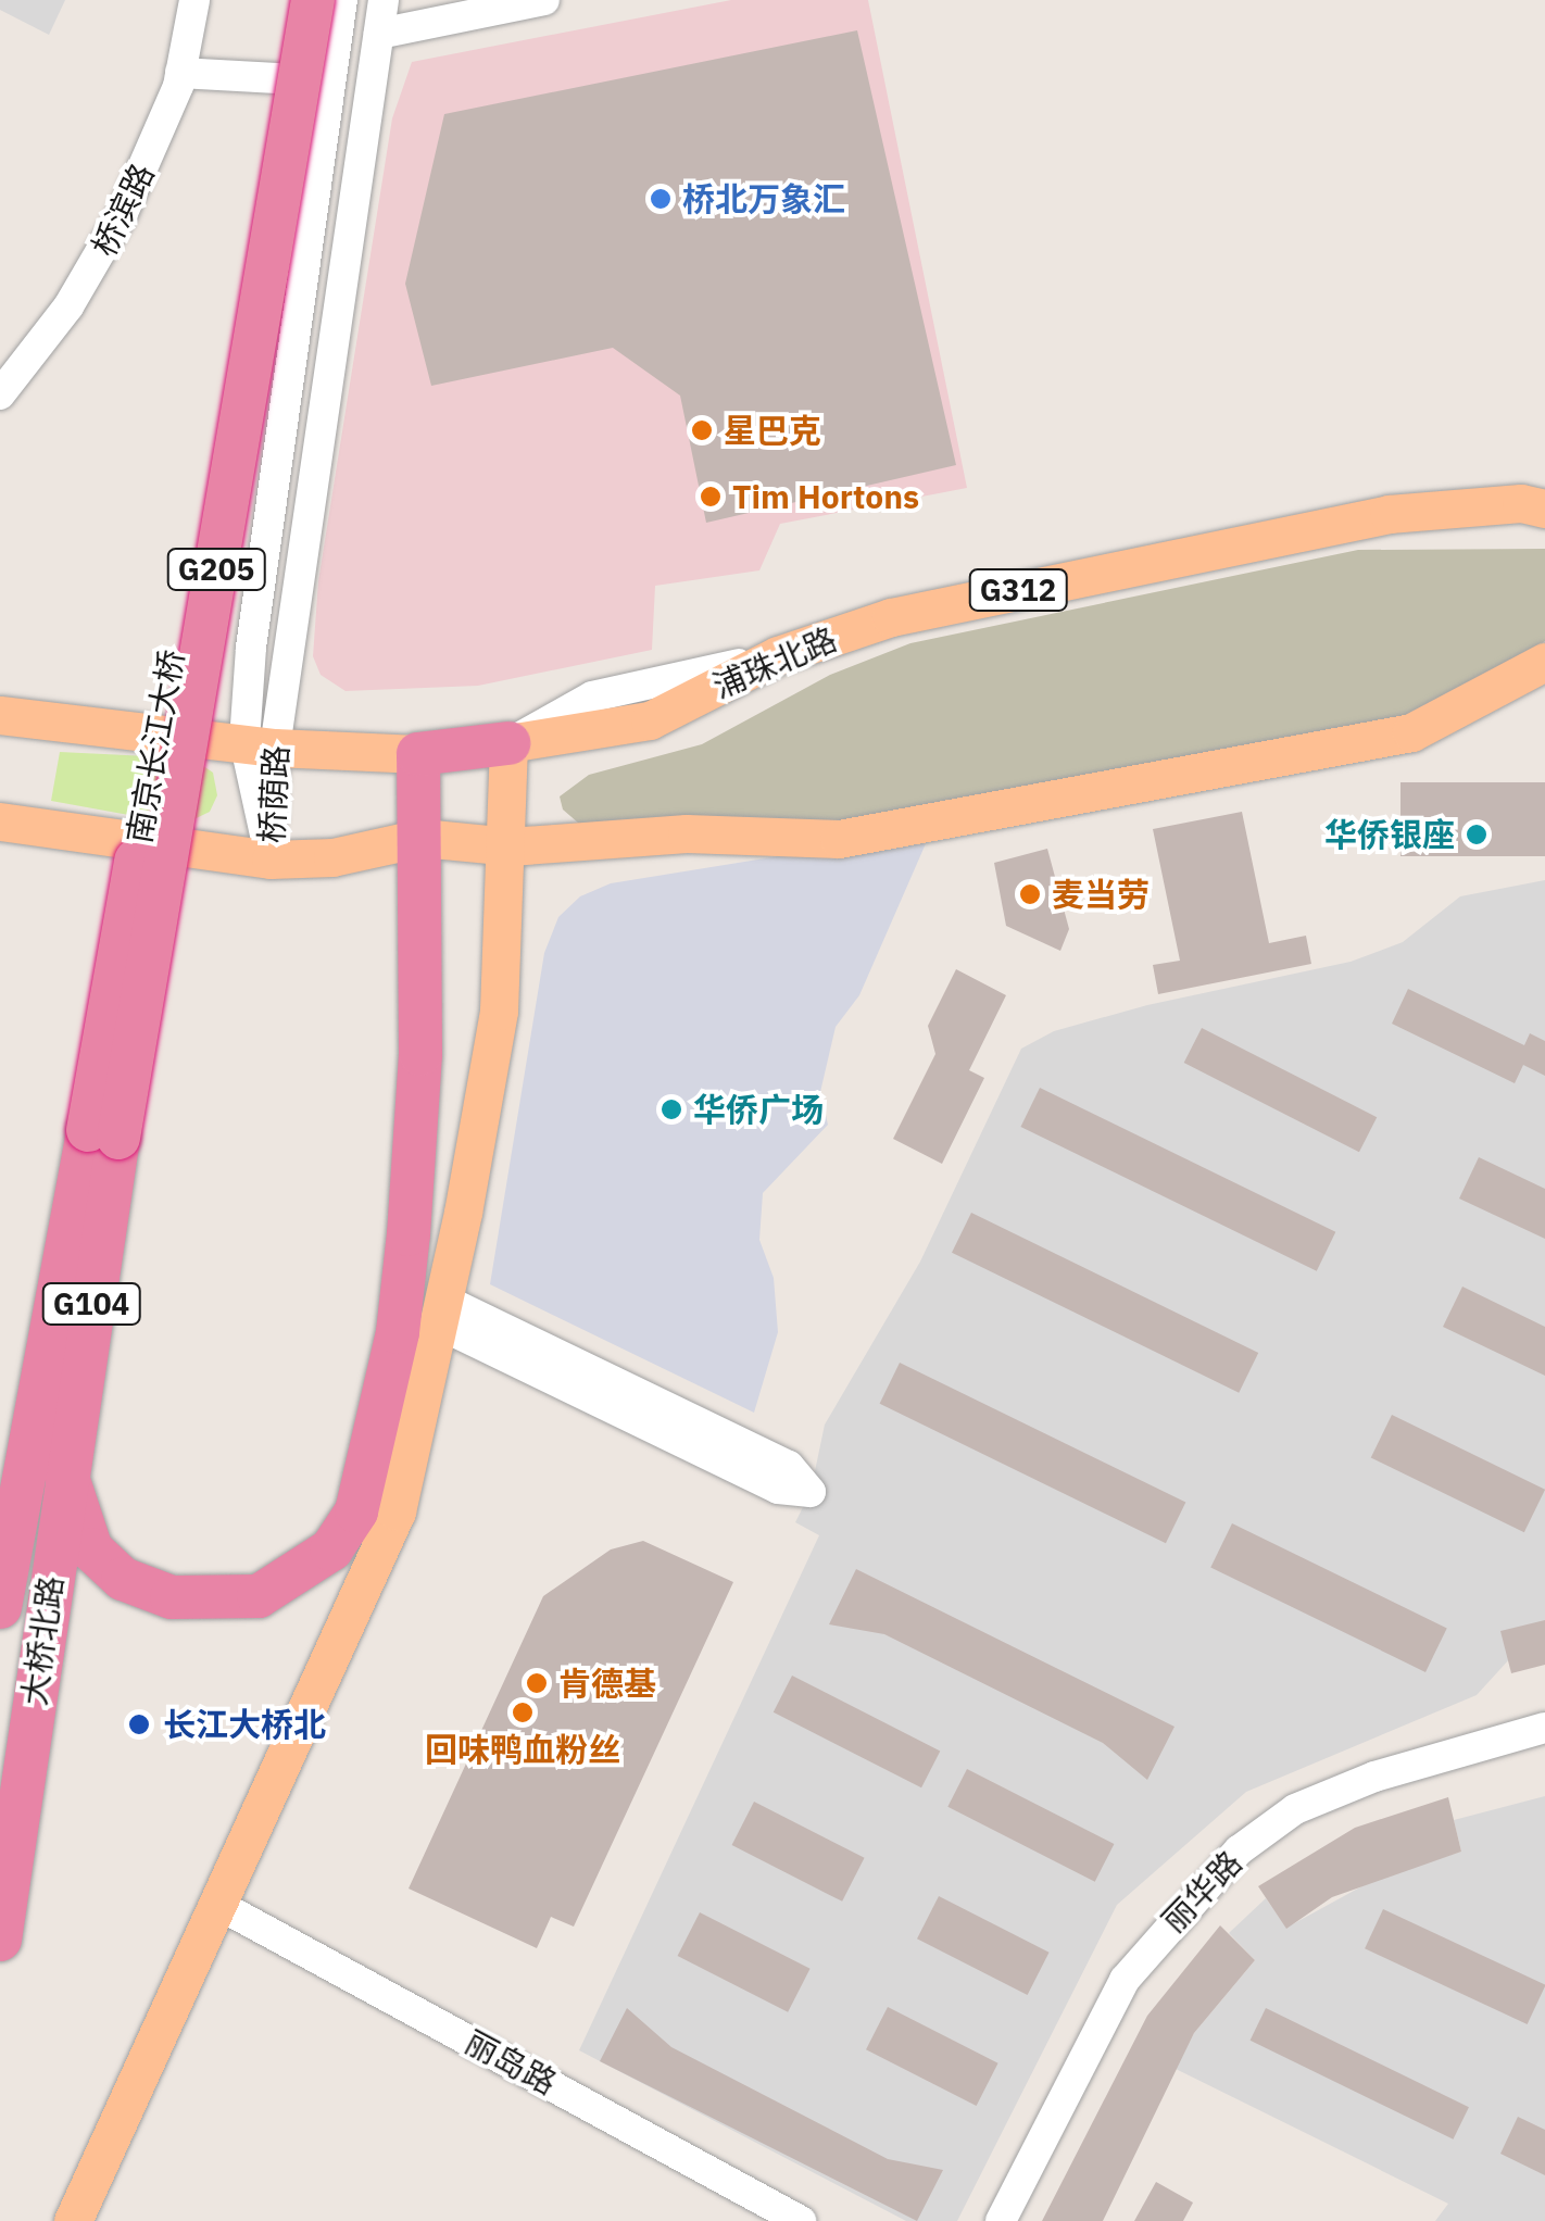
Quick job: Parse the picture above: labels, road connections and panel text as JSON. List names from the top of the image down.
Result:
{
  "streets": {
    "highway": [
      "G205",
      "G312",
      "浦珠北路",
      "南京长江大桥",
      "G104",
      "大桥北路"
    ],
    "street": [
      "桥滨路",
      "桥荫路",
      "丽华路",
      "丽岛路"
    ]
  },
  "crossings": [
    ["浦珠北路", "桥荫路"],
    ["南京长江大桥", "大桥北路"]
  ],
  "places": [
    "桥北万象汇",
    "星巴克",
    "Tim Hortons",
    "华侨银座",
    "麦当劳",
    "华侨广场",
    "肯德基",
    "回味鸭血粉丝",
    "长江大桥北"
  ]
}
